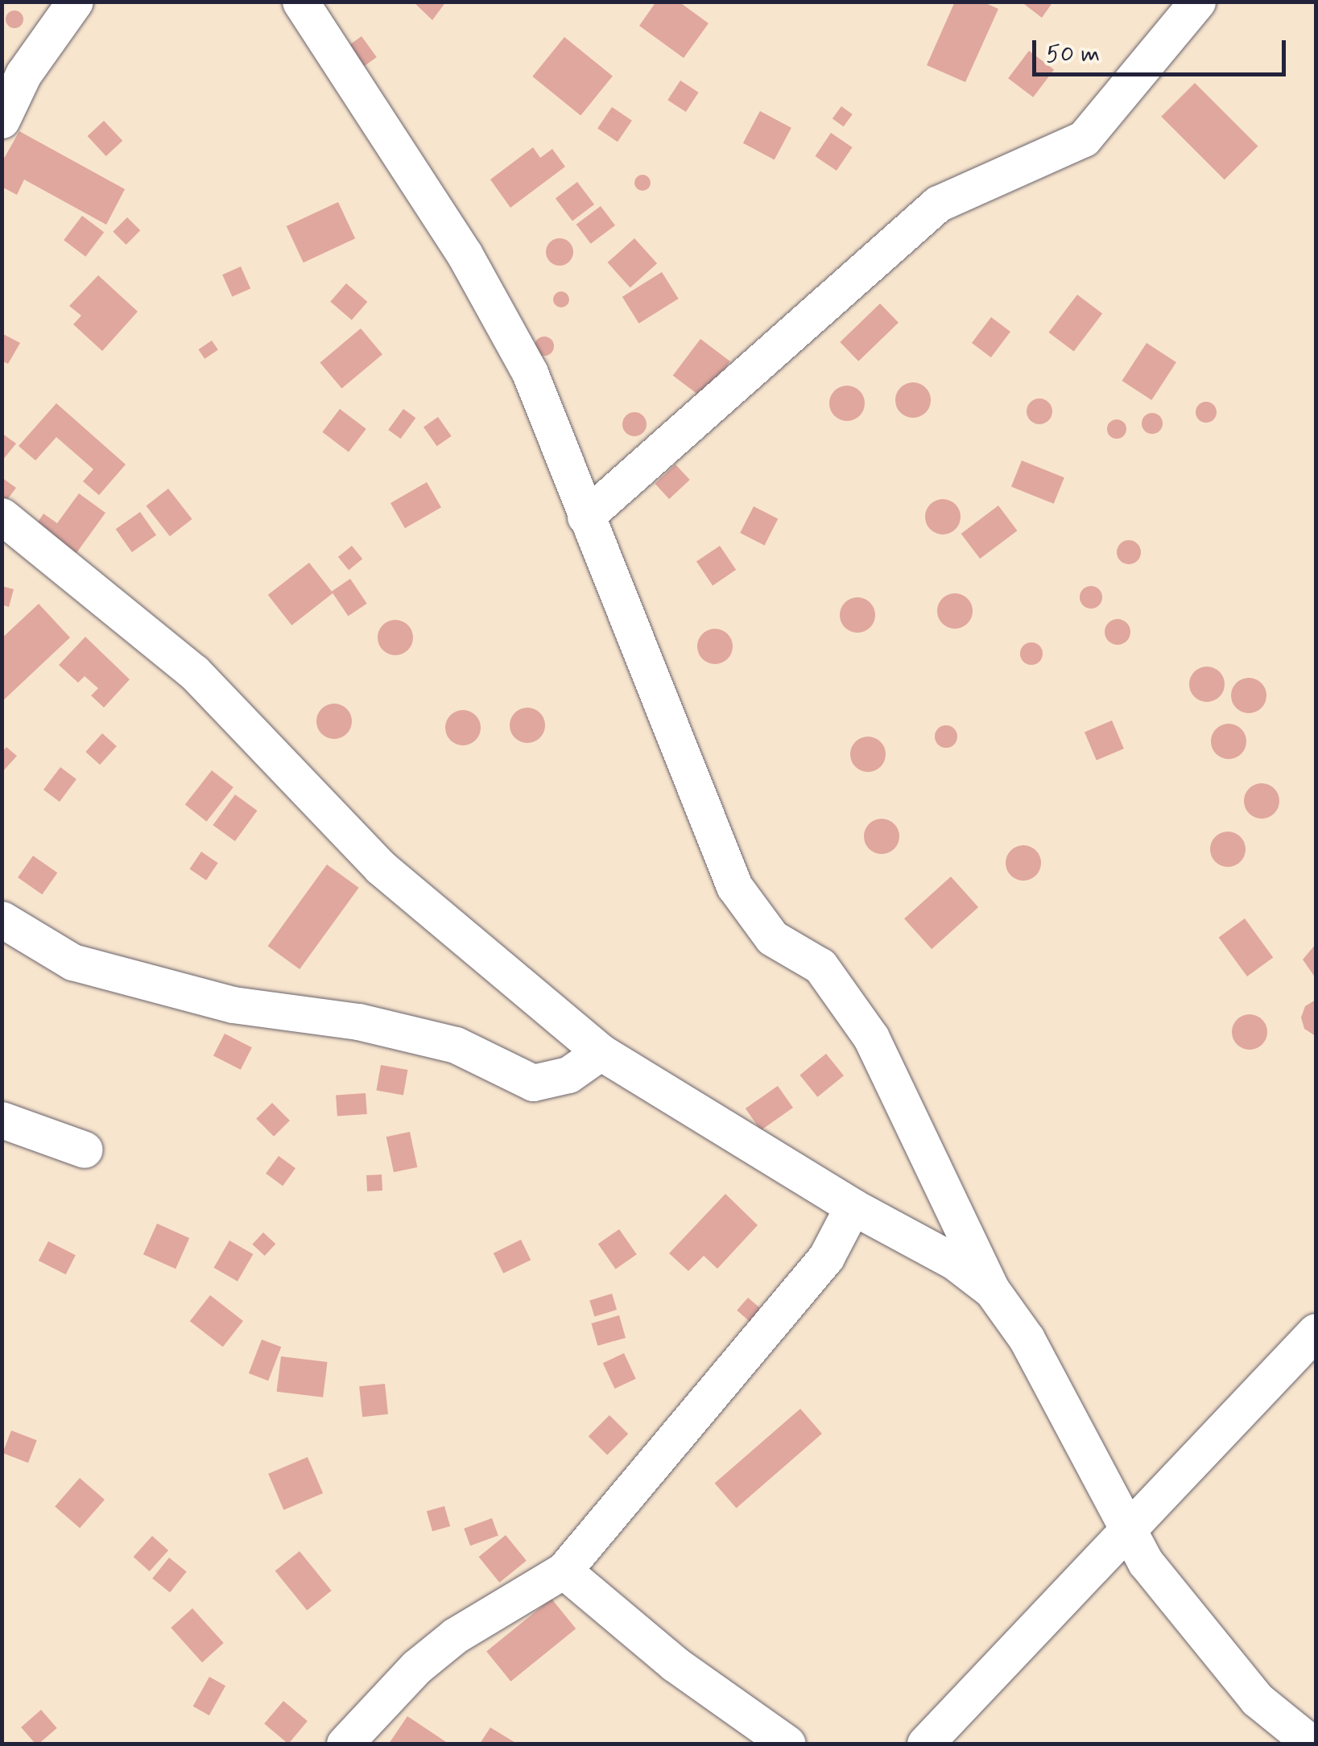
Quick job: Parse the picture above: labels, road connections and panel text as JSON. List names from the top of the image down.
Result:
{
  "scale_bar": "50 m"
}
